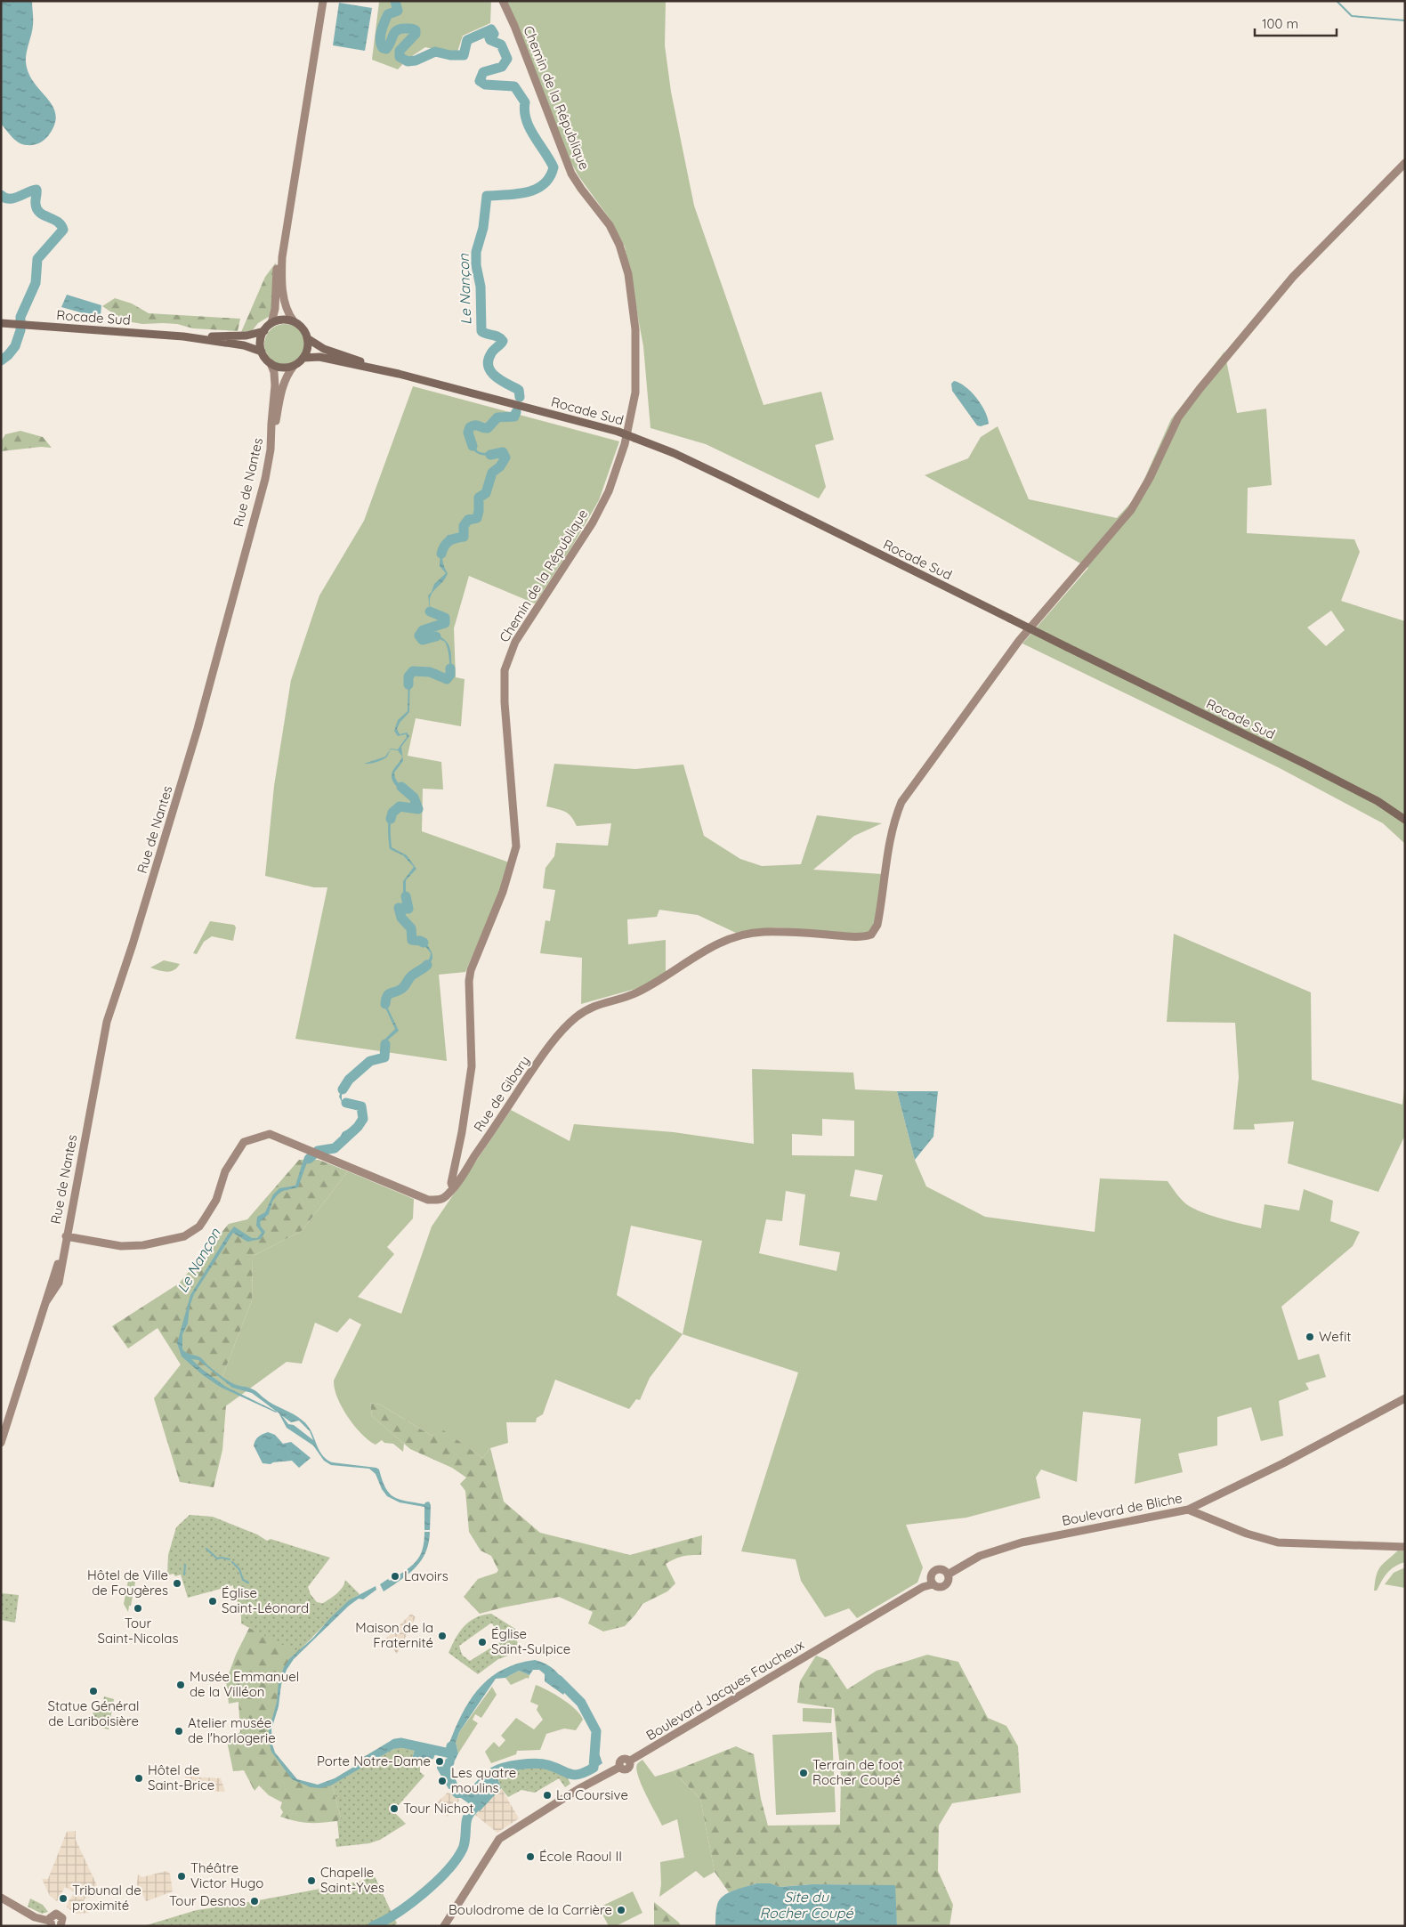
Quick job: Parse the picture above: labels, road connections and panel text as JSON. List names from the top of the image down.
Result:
{
  "streets": {
    "main road": ["Rocade Sud"],
    "street": [
      "Chemin de la République",
      "Rue de Nantes",
      "Rue de Gibary",
      "Boulevard de Bliche",
      "Boulevard Jacques Faucheux"
    ]
  },
  "crossings": [
    ["Chemin de la République", "Rue de Gibary"],
    ["Rocade Sud", "Rue de Nantes"],
    ["Rue de Nantes", "Rue de Gibary"],
    ["Boulevard de Bliche", "Boulevard Jacques Faucheux"]
  ],
  "water": ["Le Nançon", "Site du Rocher Coupé"],
  "places": [
    "Wefit",
    "Lavoirs",
    "Hôtel de Ville de Fougères",
    "Église Saint-Léonard",
    "Tour Saint-Nicolas",
    "Maison de la Fraternité",
    "Église Saint-Sulpice",
    "Musée Emmanuel de la Villéon",
    "Statue Général de Lariboisière",
    "Atelier musée de l'horlogerie",
    "Porte Notre-Dame",
    "Terrain de foot Rocher Coupé",
    "Hôtel de Saint-Brice",
    "Les quatre moulins",
    "La Coursive",
    "Tour Nichot",
    "École Raoul II",
    "Théâtre Victor Hugo",
    "Chapelle Saint-Yves",
    "Tribunal de proximité",
    "Tour Desnos",
    "Boulodrome de la Carrière"
  ],
  "scale_bar": "100 m"
}
